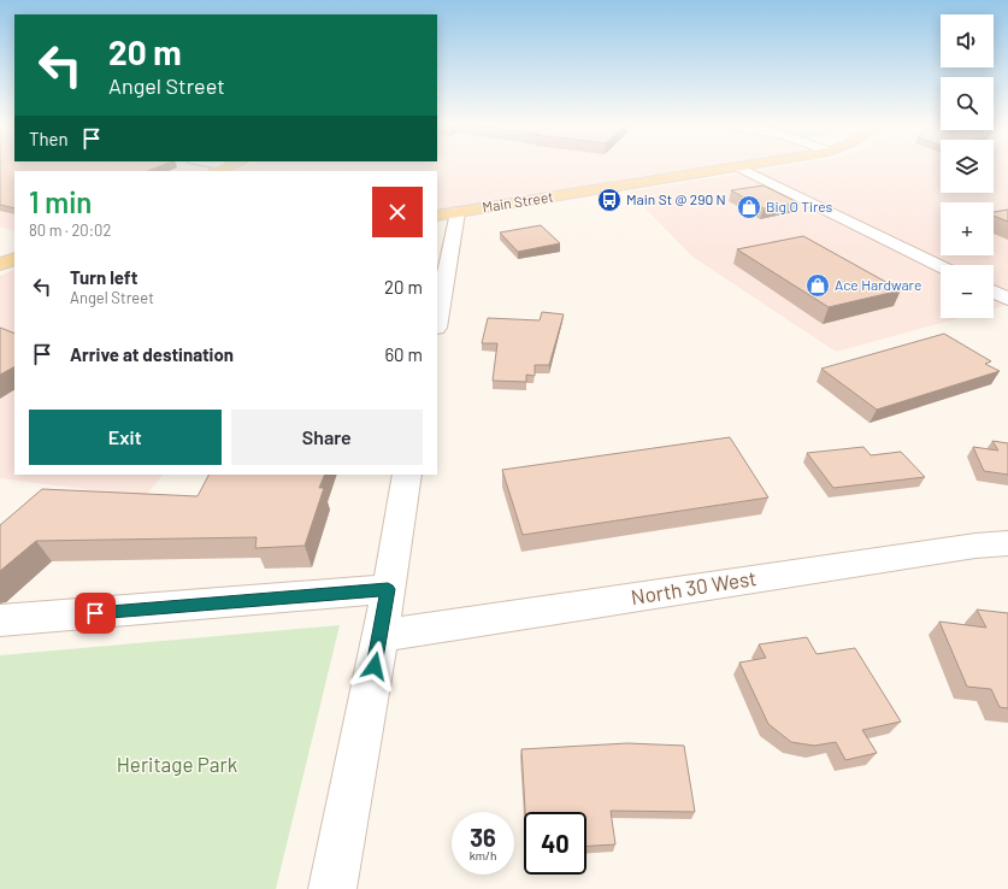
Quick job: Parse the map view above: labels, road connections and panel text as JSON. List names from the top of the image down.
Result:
{
  "streets": {
    "main road": ["Main Street"],
    "street": ["North 30 West"]
  },
  "parks": ["Heritage Park"],
  "places": {
    "bus stop": ["Main St @ 290 N"],
    "shop": ["Big O Tires", "Ace Hardware"]
  },
  "page": {
    "map_buttons": ["+", "−"],
    "turn": ["20 m", "Angel Street"],
    "then": "Then",
    "heading": ["1 min", "80 m · 20:02"],
    "list": [
      {
        "name": "Turn left",
        "note": "Angel Street",
        "value": "20 m"
      },
      {
        "name": "Arrive at destination",
        "value": "60 m"
      }
    ],
    "buttons": ["Exit", "Share"],
    "speed": "36 km/h",
    "limit": "40"
  }
}
